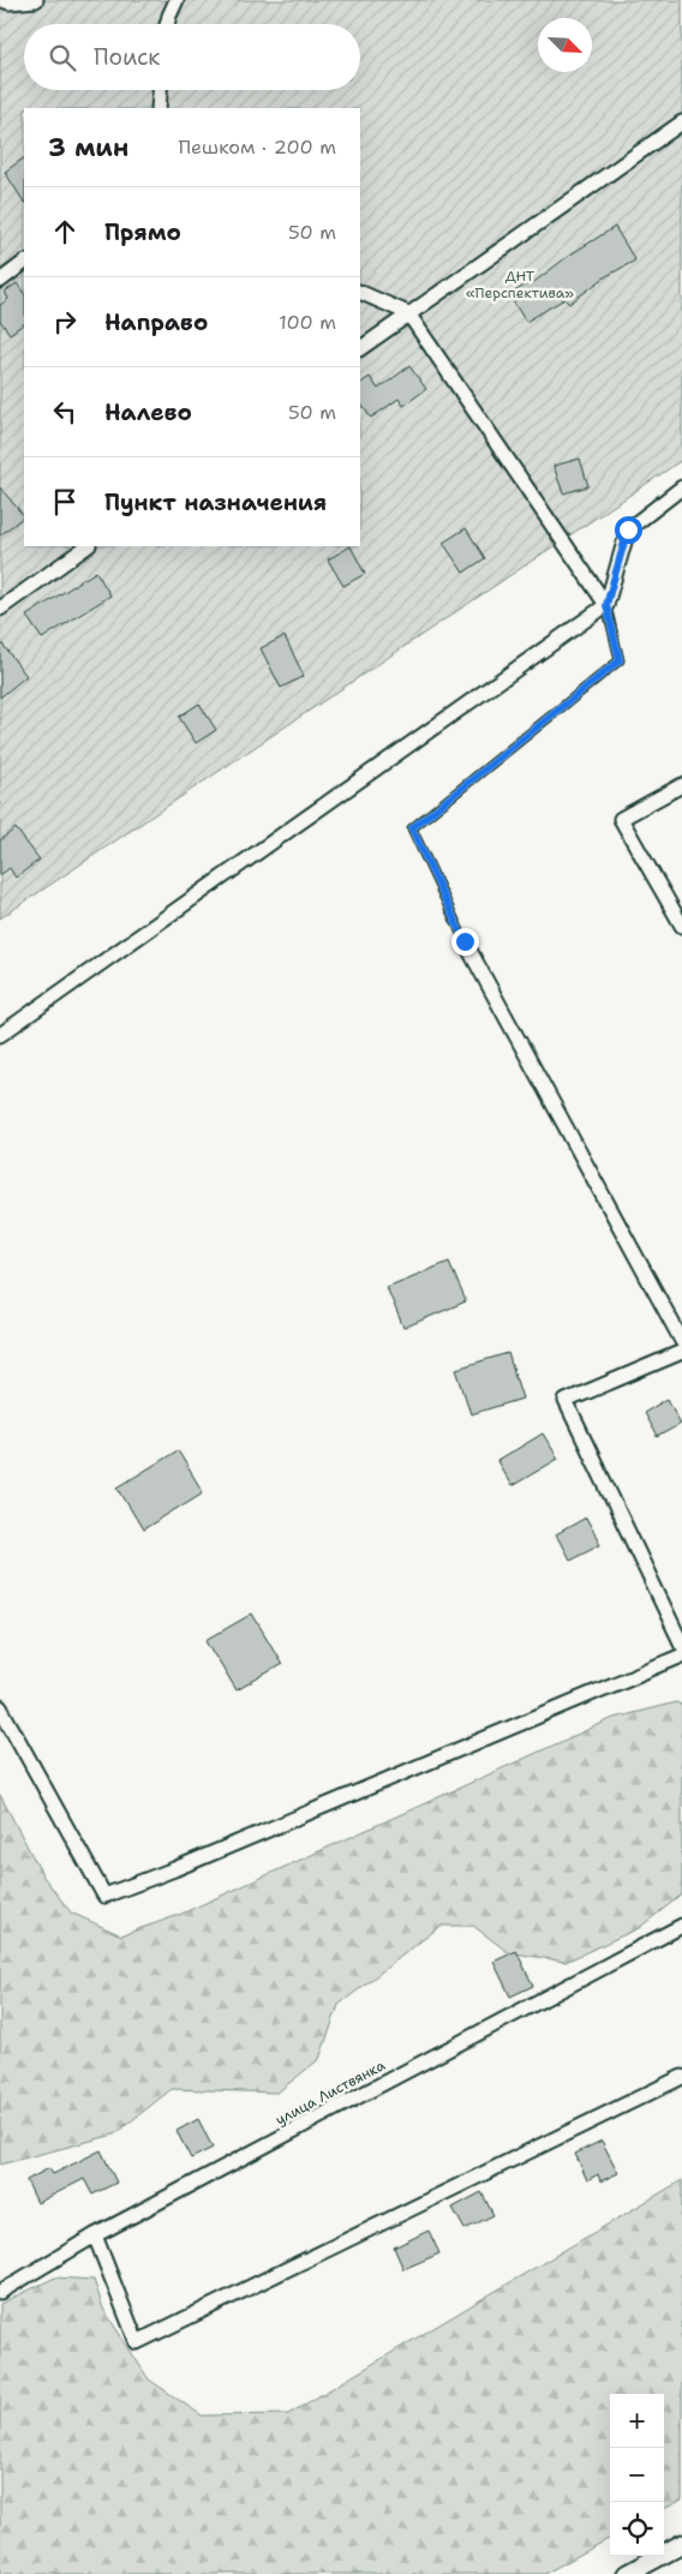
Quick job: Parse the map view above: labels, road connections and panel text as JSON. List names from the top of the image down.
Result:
{
  "streets": {
    "street": ["улица Листвянка"]
  },
  "parks": ["ДНТ «Перспектива»"],
  "north": "bottom right",
  "page": {
    "search": "Поиск",
    "heading": ["3 мин", "Пешком · 200 m"],
    "list": [
      ["Прямо", "50 m"],
      ["Направо", "100 m"],
      ["Налево", "50 m"],
      "Пункт назначения"
    ],
    "map_buttons": ["+", "−"]
  }
}
